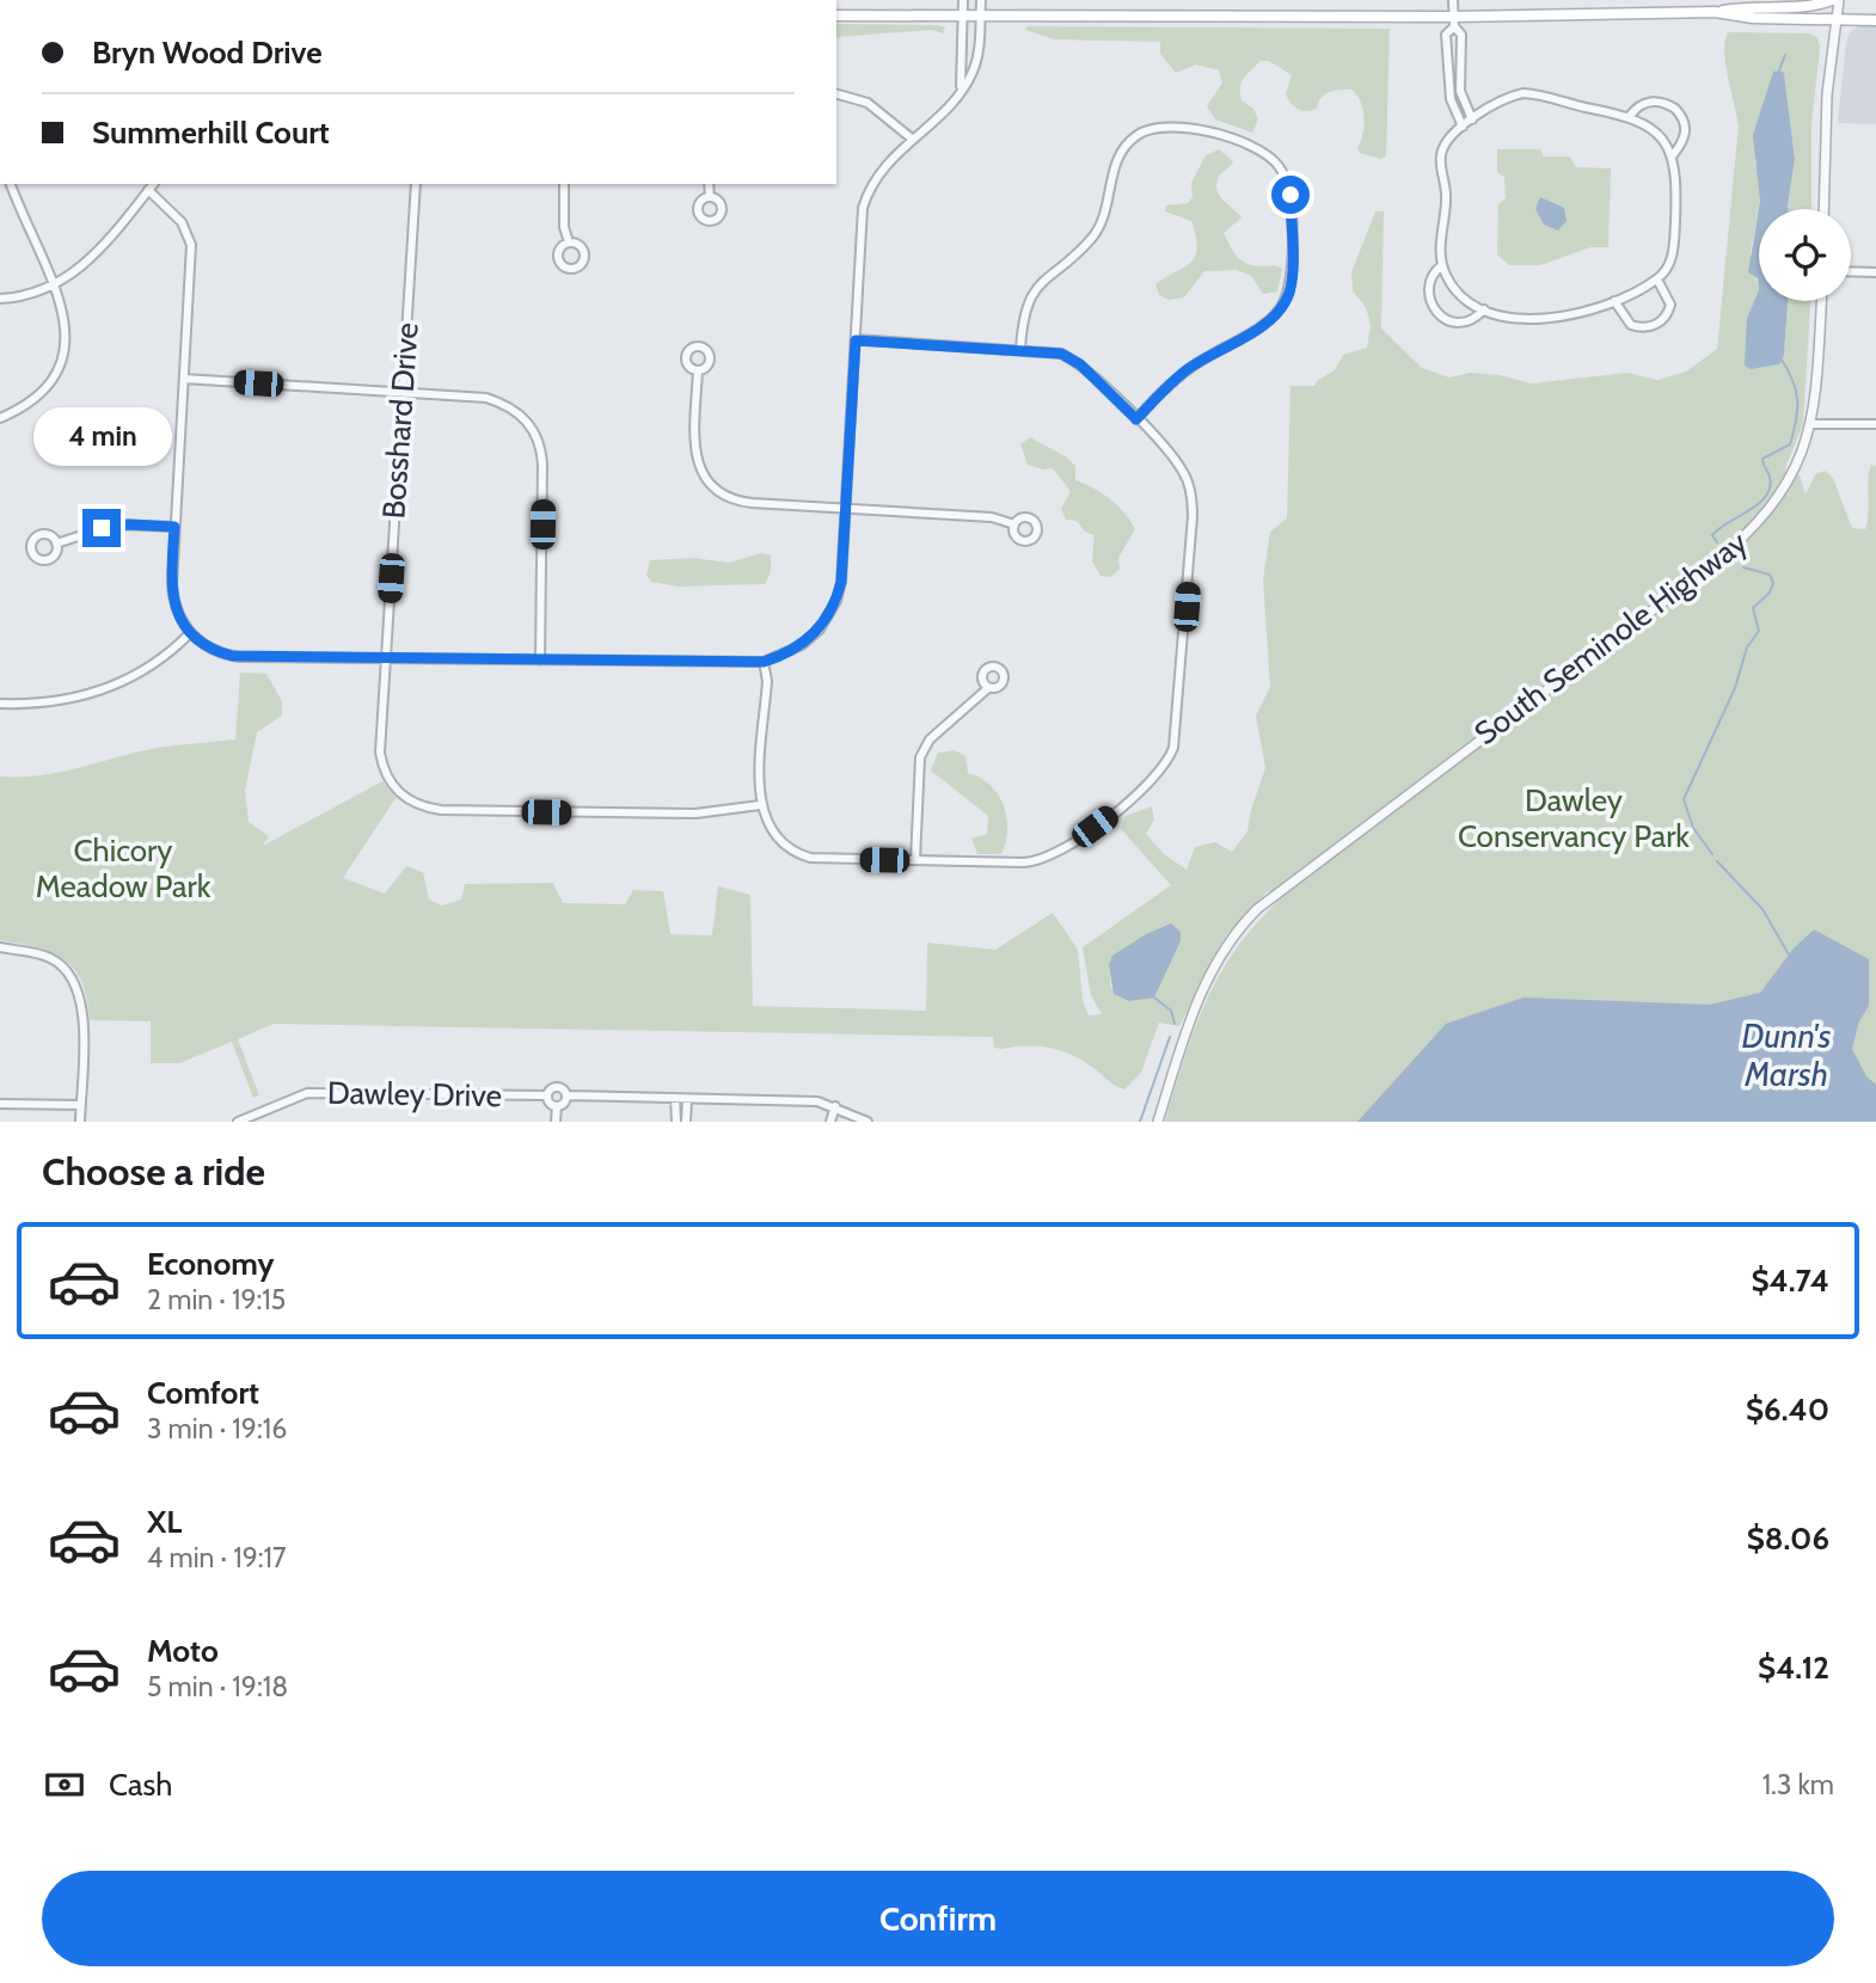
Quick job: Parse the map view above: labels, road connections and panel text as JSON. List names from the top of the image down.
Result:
{
  "streets": {
    "street": ["Bosshard Drive", "South Seminole Highway", "Dawley Drive"]
  },
  "water": ["Dunn's Marsh"],
  "parks": ["Dawley Conservancy Park", "Chicory Meadow Park"],
  "page": {
    "banner": ["Bryn Wood Drive", "Summerhill Court"],
    "bubble": "4 min",
    "heading": "Choose a ride",
    "list": [
      {
        "name": "Economy",
        "note": "2 min · 19:15",
        "value": "$4.74"
      },
      {
        "name": "Comfort",
        "note": "3 min · 19:16",
        "value": "$6.40"
      },
      {
        "name": "XL",
        "note": "4 min · 19:17",
        "value": "$8.06"
      },
      {
        "name": "Moto",
        "note": "5 min · 19:18",
        "value": "$4.12"
      }
    ],
    "pay": ["Cash", "1.3 km"],
    "buttons": "Confirm"
  }
}
